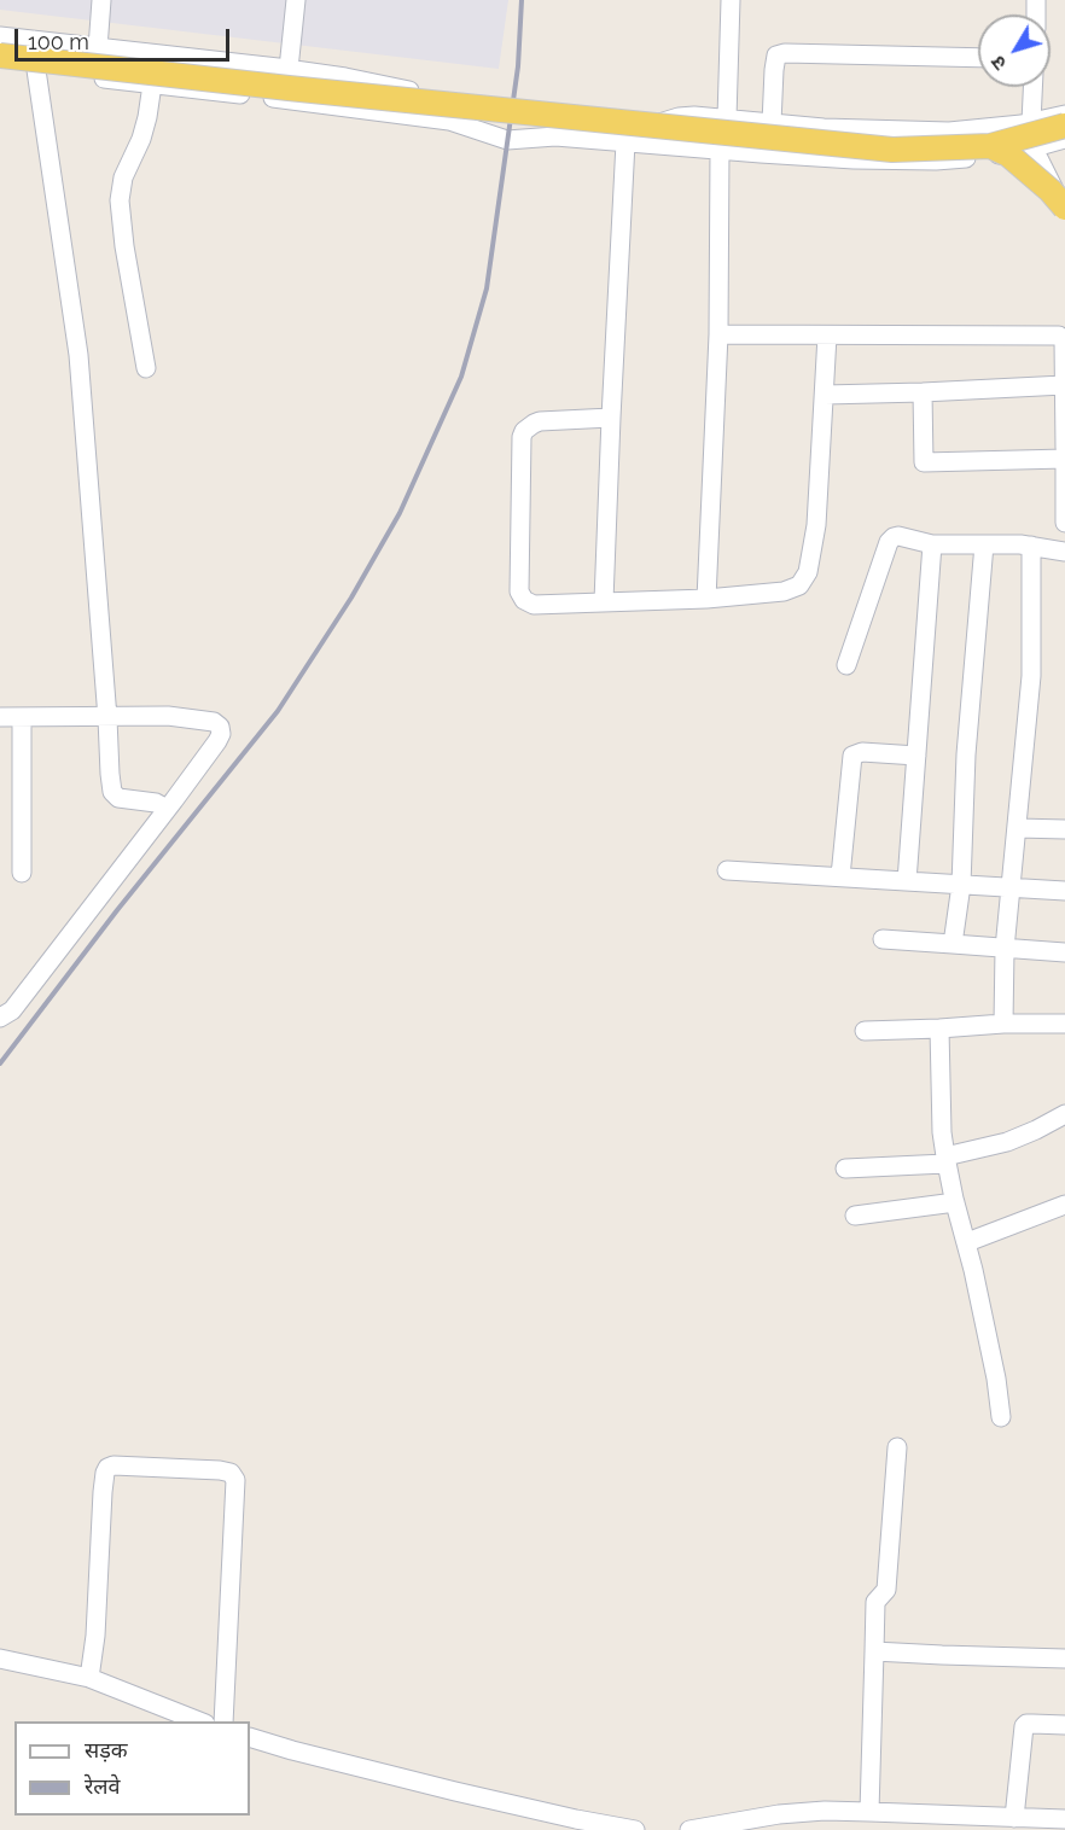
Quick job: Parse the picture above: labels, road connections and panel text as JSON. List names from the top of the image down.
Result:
{
  "legend": ["सड़क", "रेलवे"],
  "scale_bar": "100 m",
  "north": "bottom left"
}
